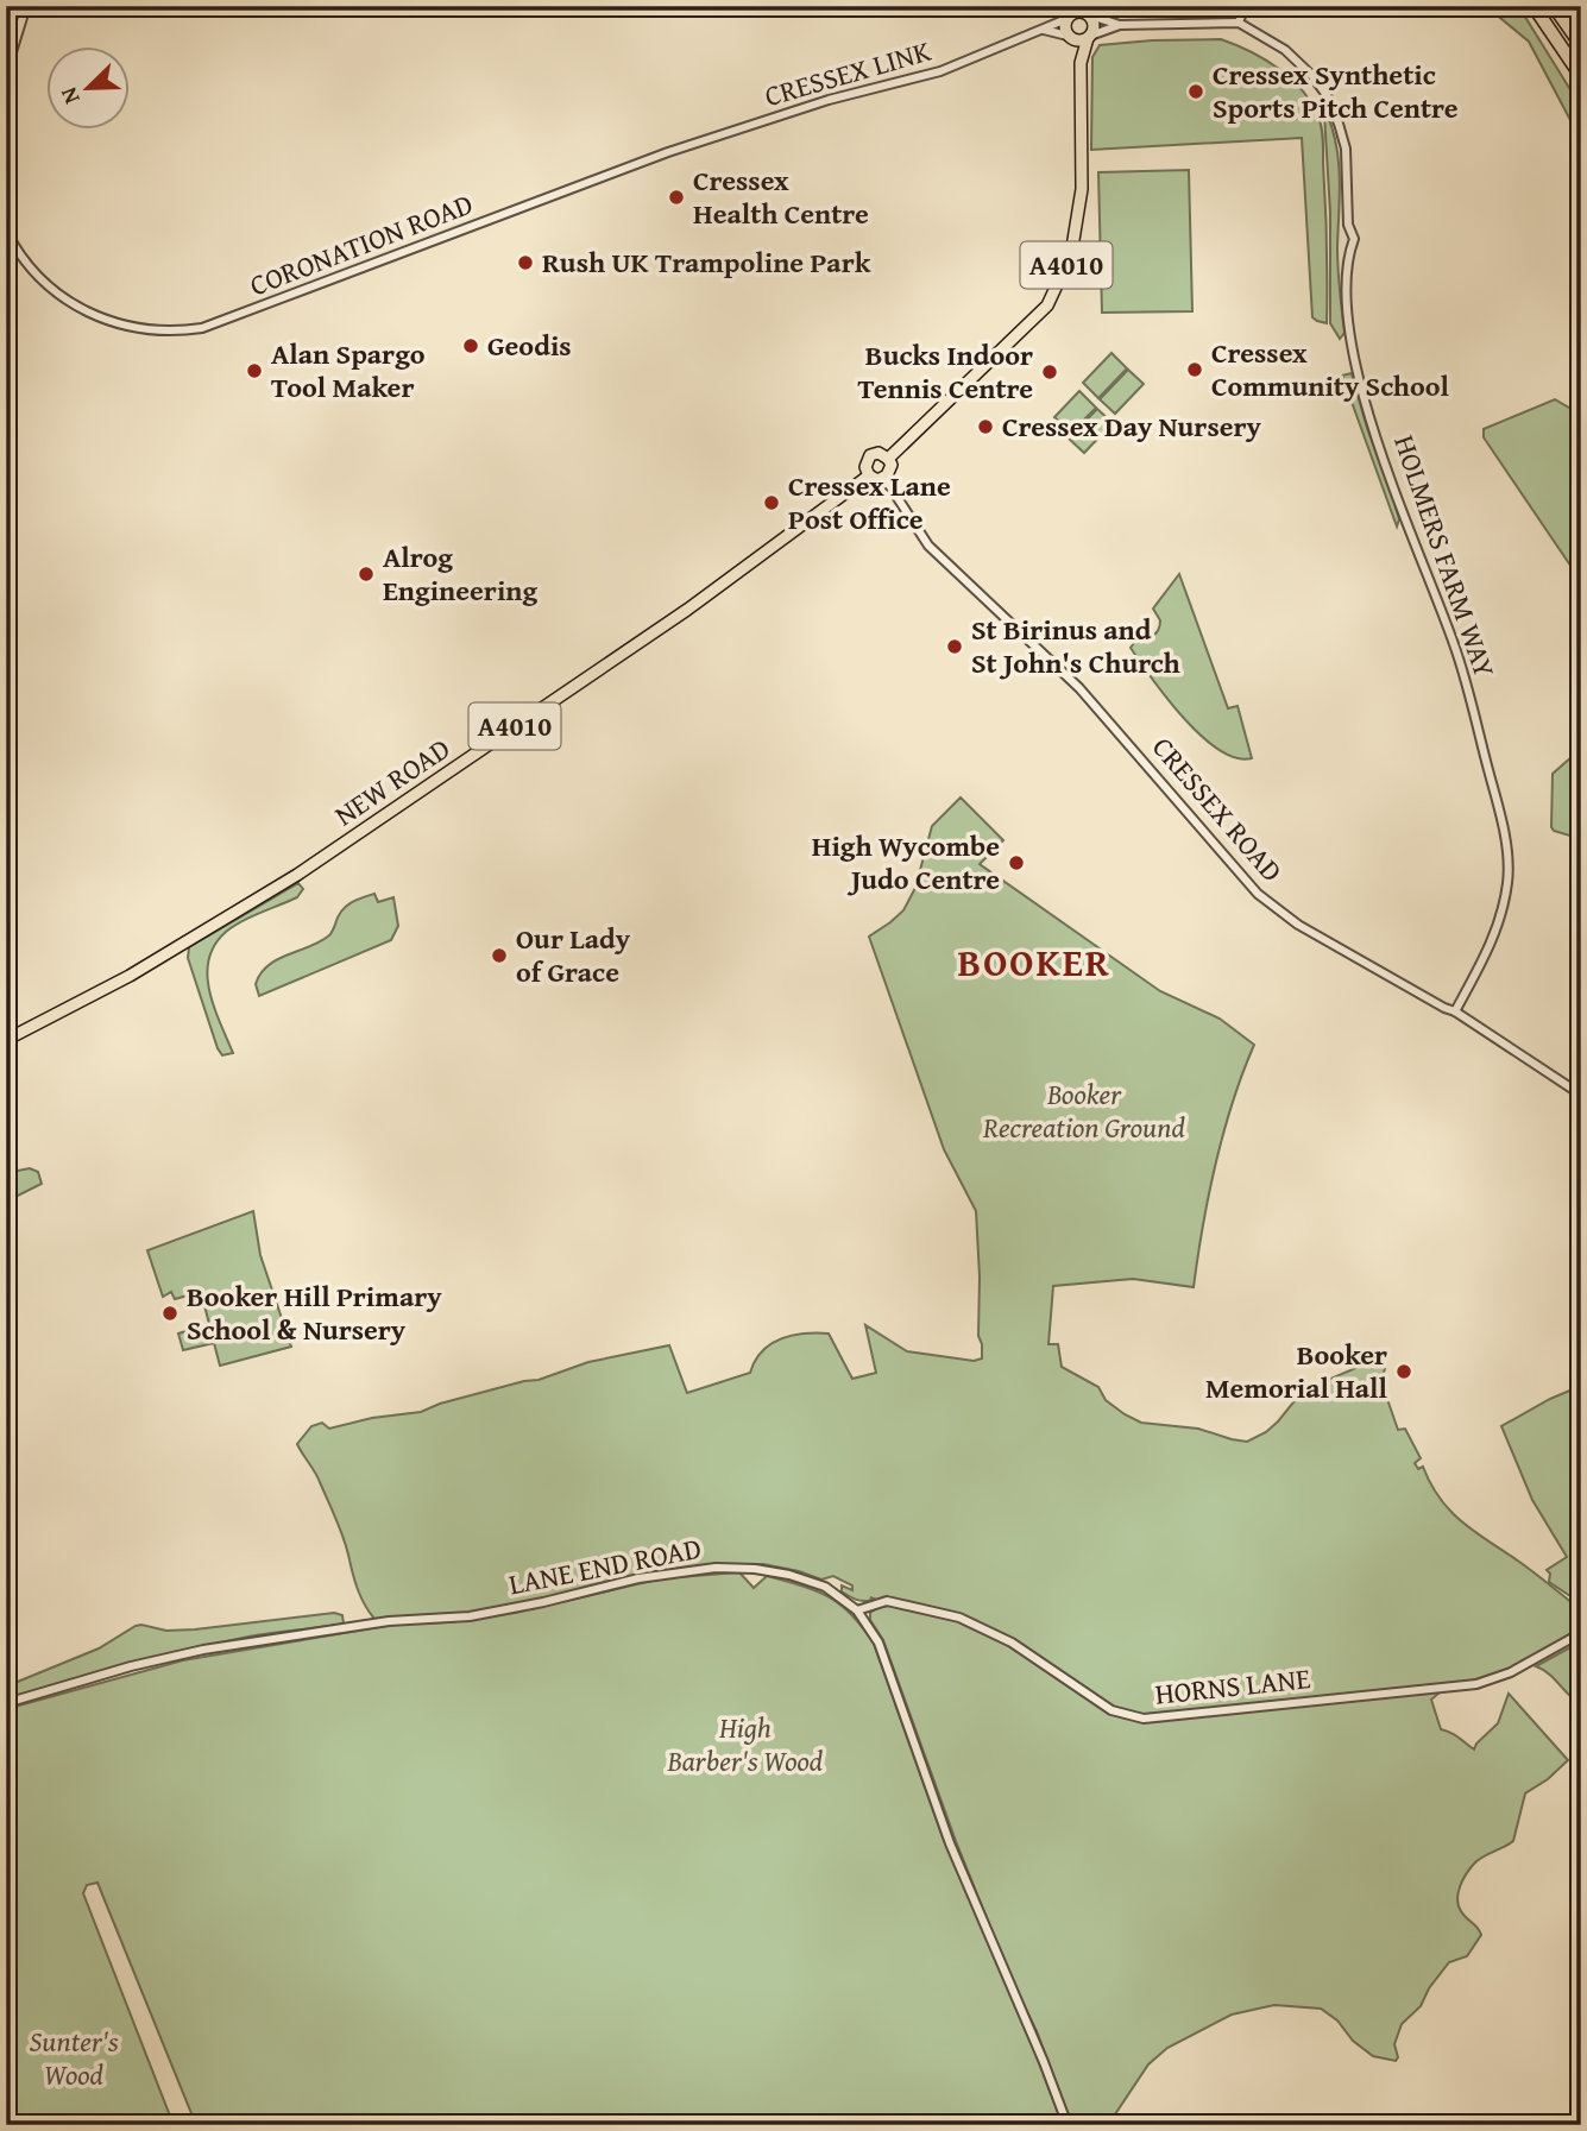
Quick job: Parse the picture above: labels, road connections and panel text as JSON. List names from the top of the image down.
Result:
{
  "streets": {
    "highway": ["A4010", "NEW ROAD"],
    "street": [
      "CRESSEX LINK",
      "CORONATION ROAD",
      "HOLMERS FARM WAY",
      "CRESSEX ROAD",
      "LANE END ROAD",
      "HORNS LANE"
    ]
  },
  "crossings": [
    ["CRESSEX LINK", "CORONATION ROAD"],
    ["CRESSEX LINK", "A4010"],
    ["A4010", "NEW ROAD"],
    ["A4010", "CRESSEX ROAD"],
    ["HOLMERS FARM WAY", "CRESSEX ROAD"],
    ["NEW ROAD", "CRESSEX ROAD"],
    ["LANE END ROAD", "HORNS LANE"]
  ],
  "districts": ["BOOKER"],
  "parks": ["Booker Recreation Ground", "High Barber's Wood", "Sunter's Wood"],
  "places": [
    "Cressex Synthetic Sports Pitch Centre",
    "Cressex Health Centre",
    "Rush UK Trampoline Park",
    "Geodis",
    "Cressex Community School",
    "Alan Spargo Tool Maker",
    "Bucks Indoor Tennis Centre",
    "Cressex Day Nursery",
    "Cressex Lane Post Office",
    "Alrog Engineering",
    "St Birinus and St John's Church",
    "High Wycombe Judo Centre",
    "Our Lady of Grace",
    "Booker Hill Primary School & Nursery",
    "Booker Memorial Hall"
  ],
  "north": "bottom left"
}
